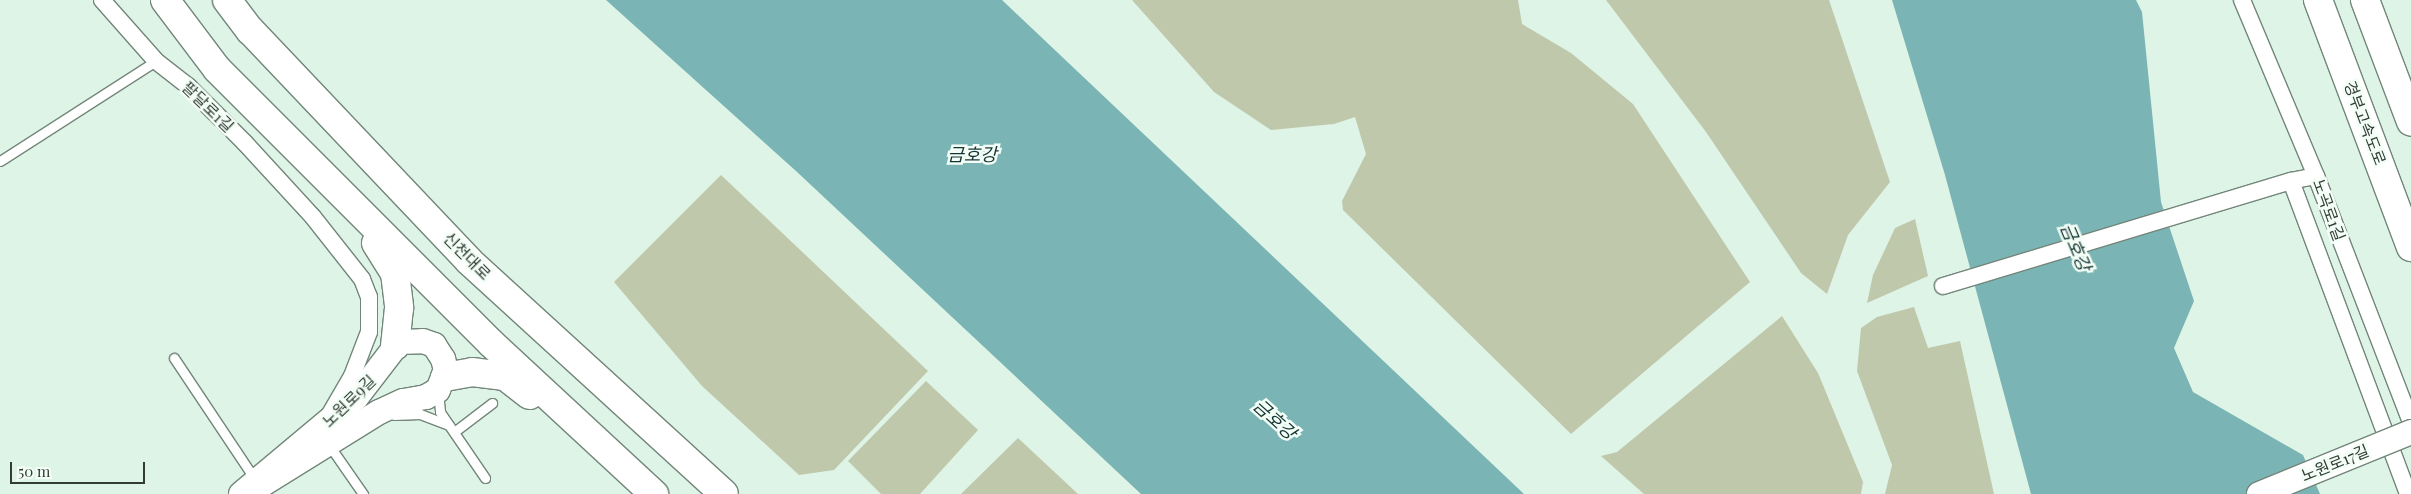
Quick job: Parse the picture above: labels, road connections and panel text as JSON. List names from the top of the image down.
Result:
{
  "streets": {
    "highway": ["경부고속도로", "신천대로"],
    "main road": ["노원로9길", "노원로17길"],
    "street": ["팔달로1길", "노곡로1길"]
  },
  "crossings": [
    ["팔달로1길", "노원로9길"]
  ],
  "water": ["금호강"],
  "scale_bar": "50 m"
}
